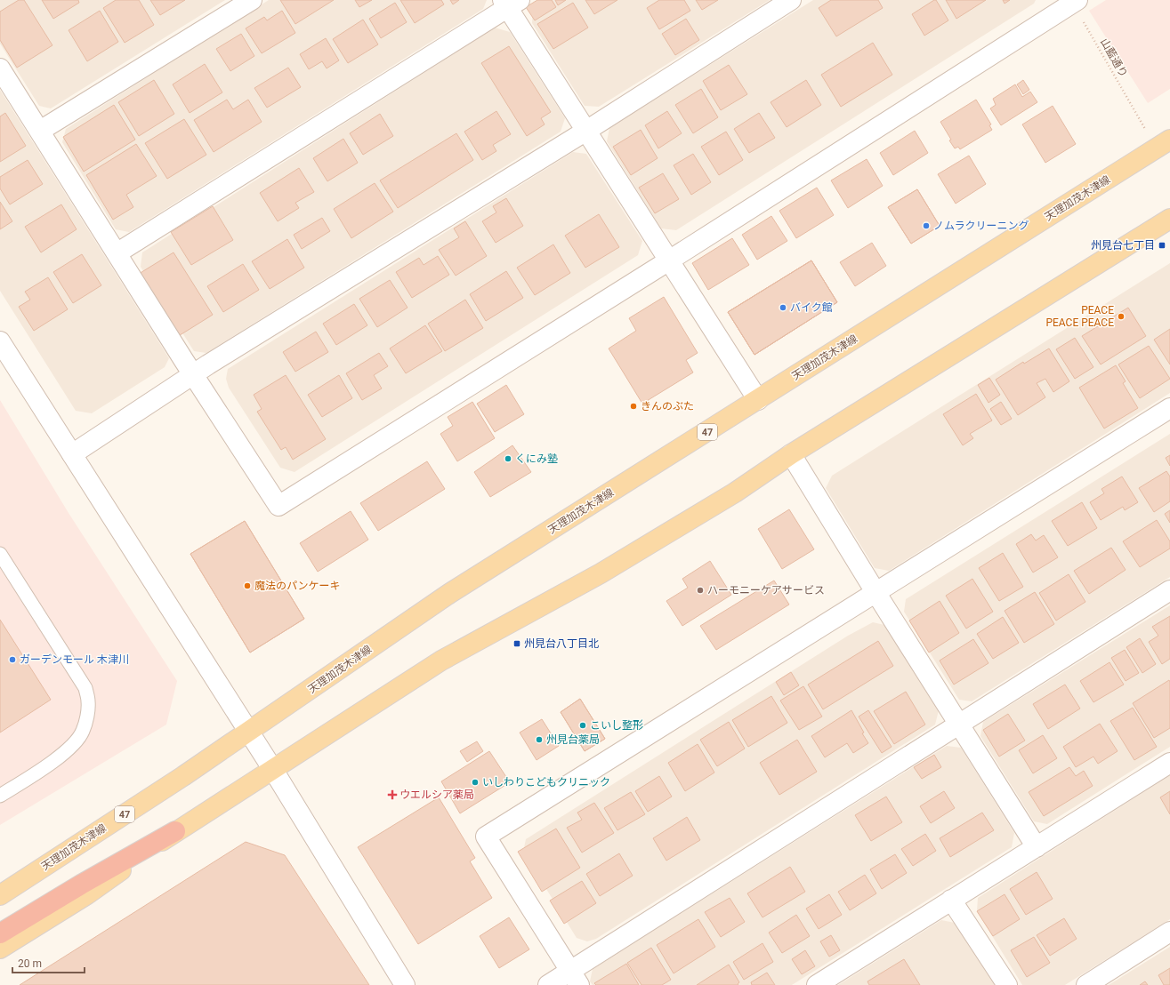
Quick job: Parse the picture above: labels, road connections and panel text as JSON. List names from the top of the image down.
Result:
{
  "streets": {
    "main road": ["天理加茂木津線", "47"],
    "path": ["山藍通り"]
  },
  "places": {
    "other": [
      "ノムラクリーニング",
      "バイク館",
      "PEACE PEACE PEACE",
      "きんのぶた",
      "くにみ塾",
      "魔法のパンケーキ",
      "ハーモニーケアサービス",
      "ガーデンモール 木津川",
      "こいし整形",
      "州見台薬局",
      "いしわりこどもクリニック"
    ],
    "transit": ["州見台七丁目", "州見台八丁目北"],
    "health": ["ウエルシア薬局"]
  },
  "scale_bar": "20 m"
}
